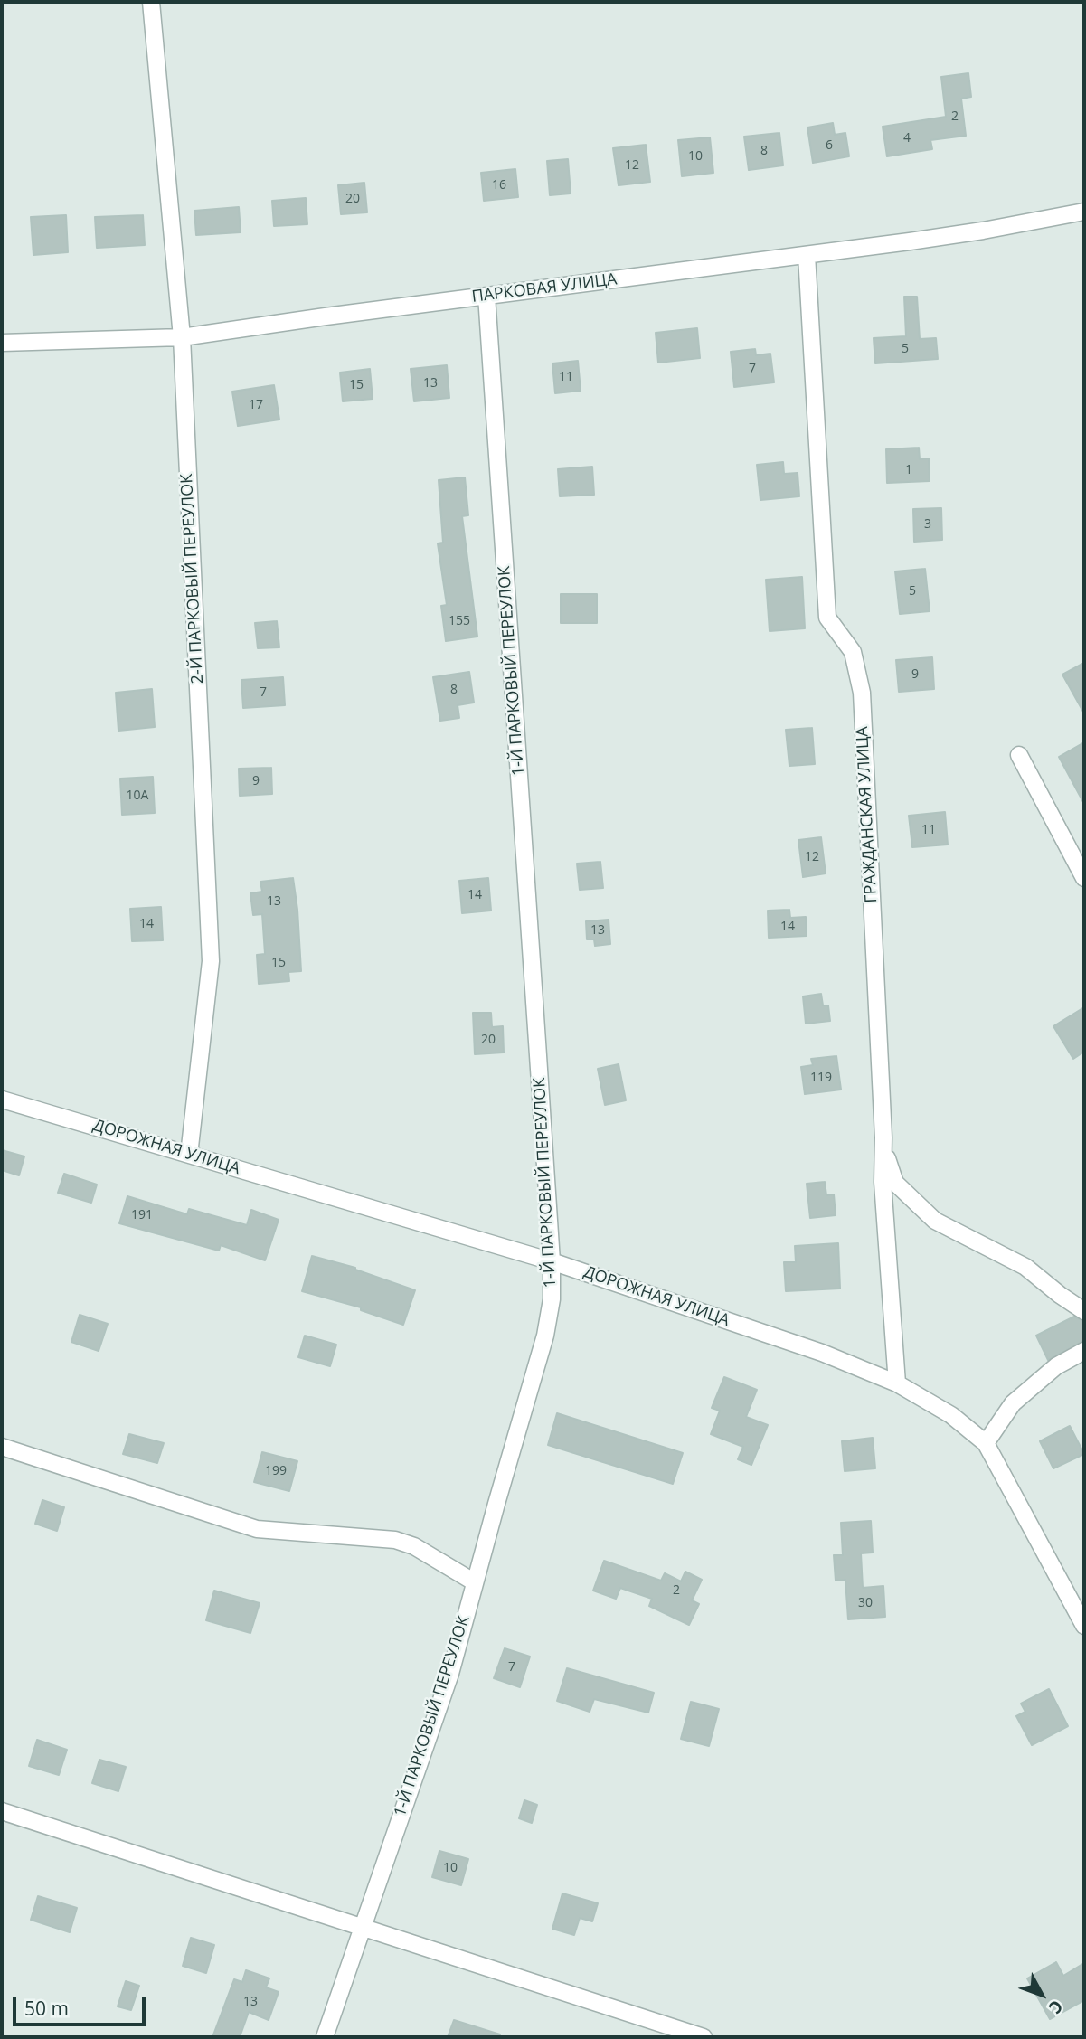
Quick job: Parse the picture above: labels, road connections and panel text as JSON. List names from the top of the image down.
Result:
{
  "streets": {
    "street": [
      "ПАРКОВАЯ УЛИЦА",
      "2-Й ПАРКОВЫЙ ПЕРЕУЛОК",
      "1-Й ПАРКОВЫЙ ПЕРЕУЛОК",
      "ГРАЖДАНСКАЯ УЛИЦА",
      "ДОРОЖНАЯ УЛИЦА"
    ]
  },
  "crossings": [
    ["ПАРКОВАЯ УЛИЦА", "2-Й ПАРКОВЫЙ ПЕРЕУЛОК"],
    ["ПАРКОВАЯ УЛИЦА", "1-Й ПАРКОВЫЙ ПЕРЕУЛОК"],
    ["ПАРКОВАЯ УЛИЦА", "ГРАЖДАНСКАЯ УЛИЦА"],
    ["2-Й ПАРКОВЫЙ ПЕРЕУЛОК", "ДОРОЖНАЯ УЛИЦА"],
    ["1-Й ПАРКОВЫЙ ПЕРЕУЛОК", "ДОРОЖНАЯ УЛИЦА"],
    ["ГРАЖДАНСКАЯ УЛИЦА", "ДОРОЖНАЯ УЛИЦА"]
  ],
  "house_numbers": [
    "2",
    "4",
    "6",
    "8",
    "10",
    "12",
    "16",
    "20",
    "5",
    "7",
    "11",
    "13",
    "15",
    "17",
    "1",
    "3",
    "5",
    "155",
    "9",
    "8",
    "7",
    "9",
    "10А",
    "11",
    "12",
    "14",
    "13",
    "14",
    "14",
    "13",
    "15",
    "20",
    "119",
    "191",
    "199",
    "2",
    "30",
    "7",
    "10",
    "13"
  ],
  "scale_bar": "50 m",
  "north": "bottom right"
}
